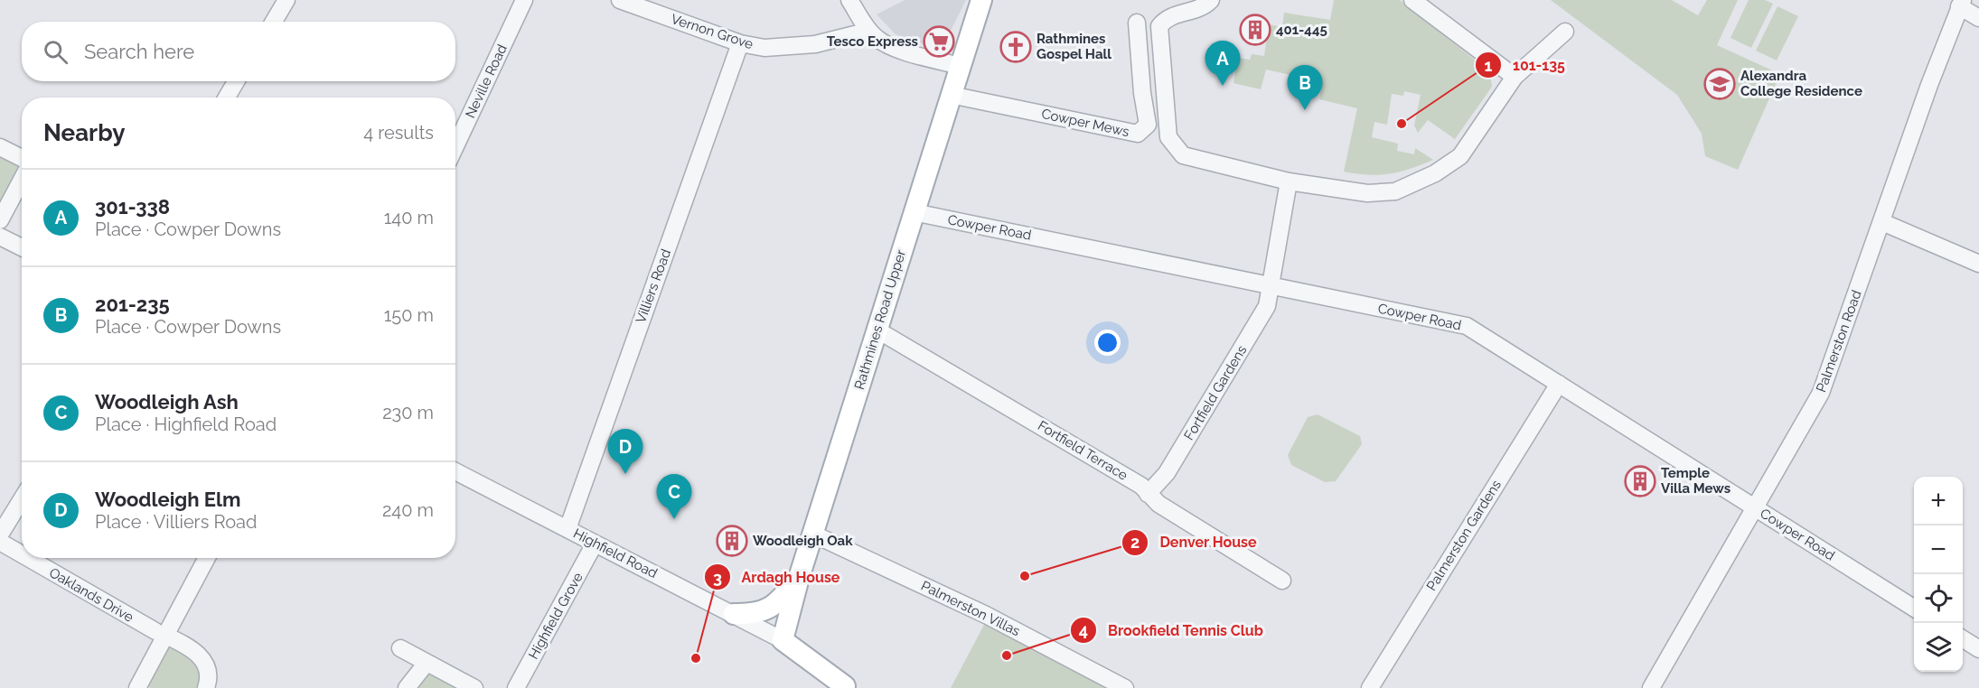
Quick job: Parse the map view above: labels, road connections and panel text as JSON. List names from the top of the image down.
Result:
{
  "streets": {
    "main road": ["Rathmines Road Upper"],
    "street": [
      "Vernon Grove",
      "Neville Road",
      "Cowper Mews",
      "Cowper Road",
      "Villiers Road",
      "Palmerston Road",
      "Fortfield Gardens",
      "Fortfield Terrace",
      "Palmerston Gardens",
      "Highfield Road",
      "Oaklands Drive",
      "Palmerston Villas",
      "Highfield Grove"
    ]
  },
  "crossings": [
    ["Vernon Grove", "Villiers Road"],
    ["Cowper Mews", "Rathmines Road Upper"],
    ["Cowper Road", "Rathmines Road Upper"],
    ["Cowper Road", "Palmerston Road"],
    ["Cowper Road", "Fortfield Gardens"],
    ["Cowper Road", "Palmerston Gardens"],
    ["Villiers Road", "Highfield Road"],
    ["Rathmines Road Upper", "Fortfield Terrace"],
    ["Rathmines Road Upper", "Highfield Road"],
    ["Rathmines Road Upper", "Palmerston Villas"],
    ["Fortfield Gardens", "Fortfield Terrace"],
    ["Highfield Road", "Highfield Grove"]
  ],
  "places": {
    "building": ["401-445", "Temple Villa Mews", "Woodleigh Oak"],
    "supermarket": ["Tesco Express"],
    "church": ["Rathmines Gospel Hall"],
    "school or university": ["Alexandra College Residence"],
    "other": [
      "101-135",
      "Denver House",
      "Brookfield Tennis Club",
      "Ardagh House"
    ]
  },
  "page": {
    "search": "Search here",
    "pins": [
      "A",
      "B",
      "D",
      "C"
    ],
    "heading": ["Nearby", "4 results"],
    "list": [
      {
        "mark": "A",
        "name": "301-338",
        "note": "Place · Cowper Downs",
        "value": "140 m"
      },
      {
        "mark": "B",
        "name": "201-235",
        "note": "Place · Cowper Downs",
        "value": "150 m"
      },
      {
        "mark": "C",
        "name": "Woodleigh Ash",
        "note": "Place · Highfield Road",
        "value": "230 m"
      },
      {
        "mark": "D",
        "name": "Woodleigh Elm",
        "note": "Place · Villiers Road",
        "value": "240 m"
      }
    ],
    "map_buttons": ["+", "−"]
  }
}
